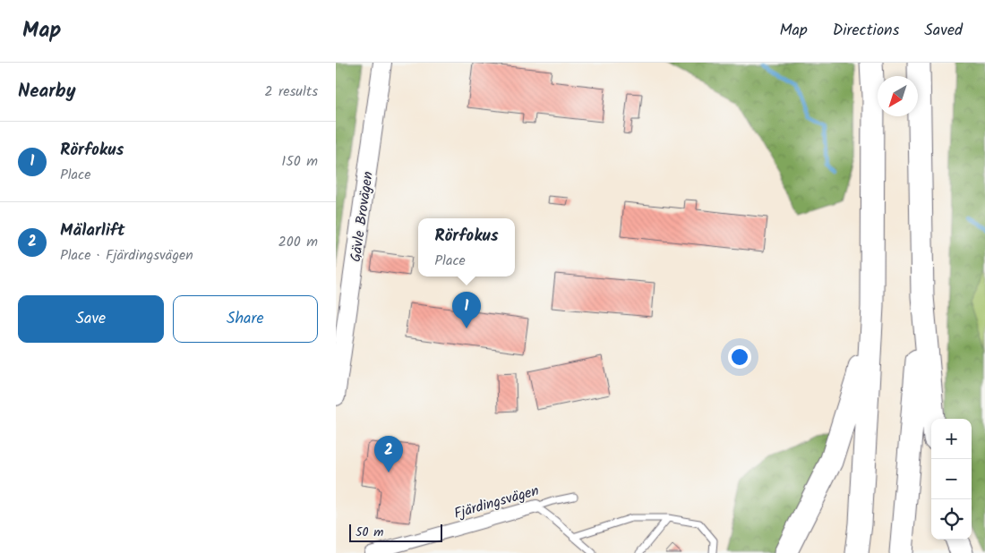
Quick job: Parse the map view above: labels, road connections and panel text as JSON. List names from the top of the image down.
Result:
{
  "streets": {
    "street": ["Gävle Brovägen", "Fjärdingsvägen"]
  },
  "scale_bar": "50 m",
  "north": "bottom left",
  "page": {
    "header": "Map",
    "nav": ["Map", "Directions", "Saved"],
    "heading": ["Nearby", "2 results"],
    "list": [
      {
        "mark": "1",
        "name": "Rörfokus",
        "note": "Place",
        "value": "150 m"
      },
      {
        "mark": "2",
        "name": "Mälarlift",
        "note": "Place · Fjärdingsvägen",
        "value": "200 m"
      }
    ],
    "popup": ["Rörfokus", "Place"],
    "buttons": ["Save", "Share"],
    "pins": ["1", "2"],
    "map_buttons": ["+", "−"],
    "scale": "50 m"
  }
}
